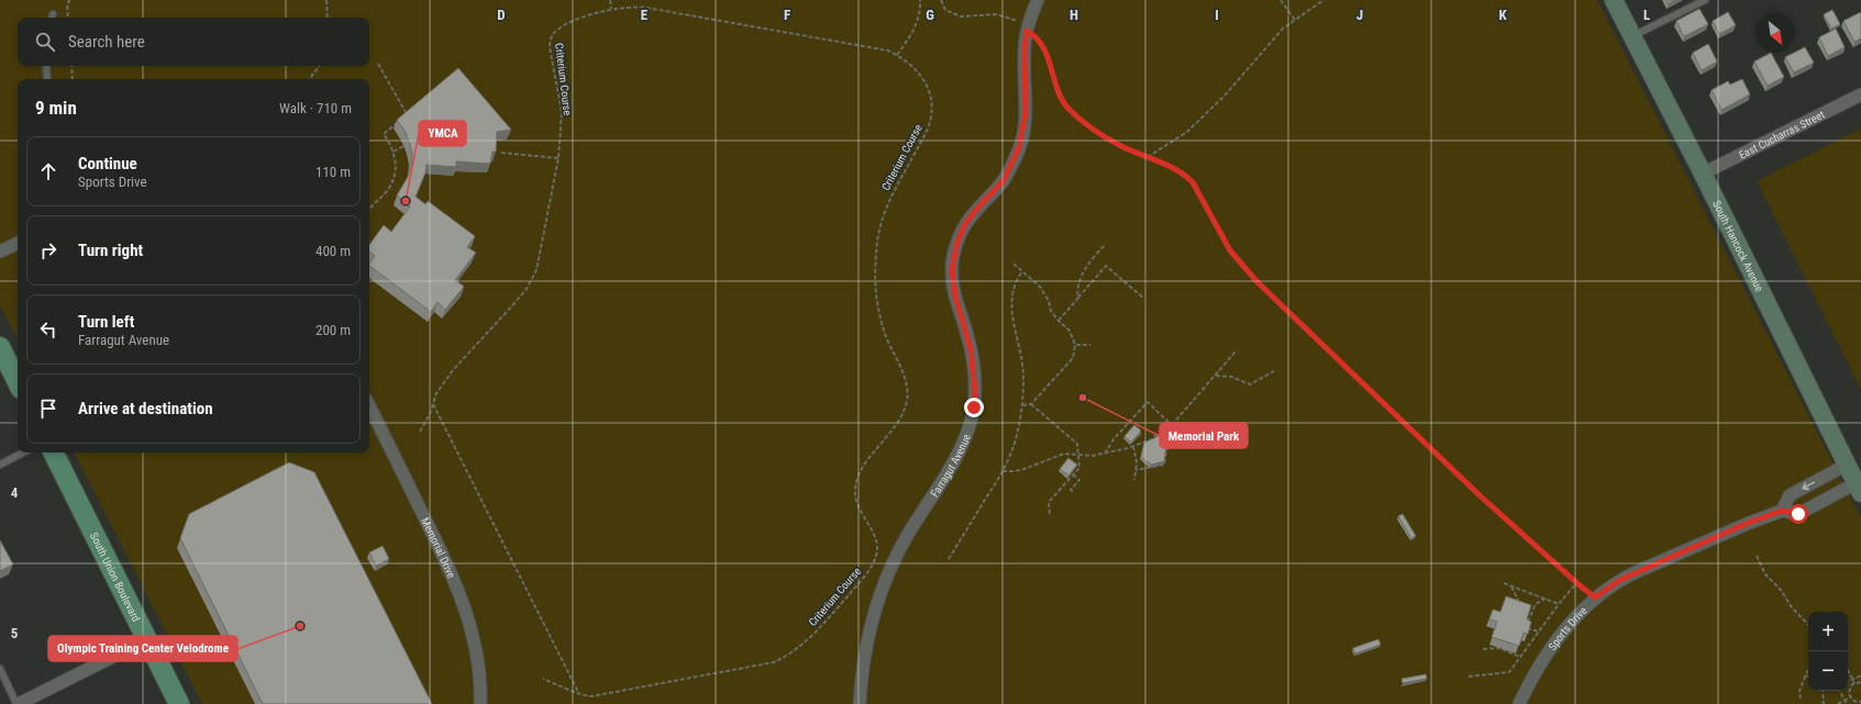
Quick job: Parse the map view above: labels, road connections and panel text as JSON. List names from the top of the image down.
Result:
{
  "streets": {
    "main road": ["South Hancock Avenue", "South Union Boulevard"],
    "street": [
      "East Cucharras Street",
      "Farragut Avenue",
      "Memorial Drive",
      "Sports Drive"
    ],
    "path": ["Criterium Course"]
  },
  "crossings": [
    ["East Cucharras Street", "South Hancock Avenue"],
    ["South Hancock Avenue", "Sports Drive"]
  ],
  "places": ["YMCA", "Memorial Park", "Olympic Training Center Velodrome"],
  "north": "bottom right",
  "page": {
    "search": "Search here",
    "heading": ["9 min", "Walk · 710 m"],
    "list": [
      ["Continue", "Sports Drive", "110 m"],
      ["Turn right", "400 m"],
      ["Turn left", "Farragut Avenue", "200 m"],
      "Arrive at destination"
    ],
    "map_buttons": ["+", "−"]
  },
  "grid": {
    "columns": [
      "D",
      "E",
      "F",
      "G",
      "H",
      "I",
      "J",
      "K",
      "L"
    ],
    "rows": ["4", "5"]
  }
}
